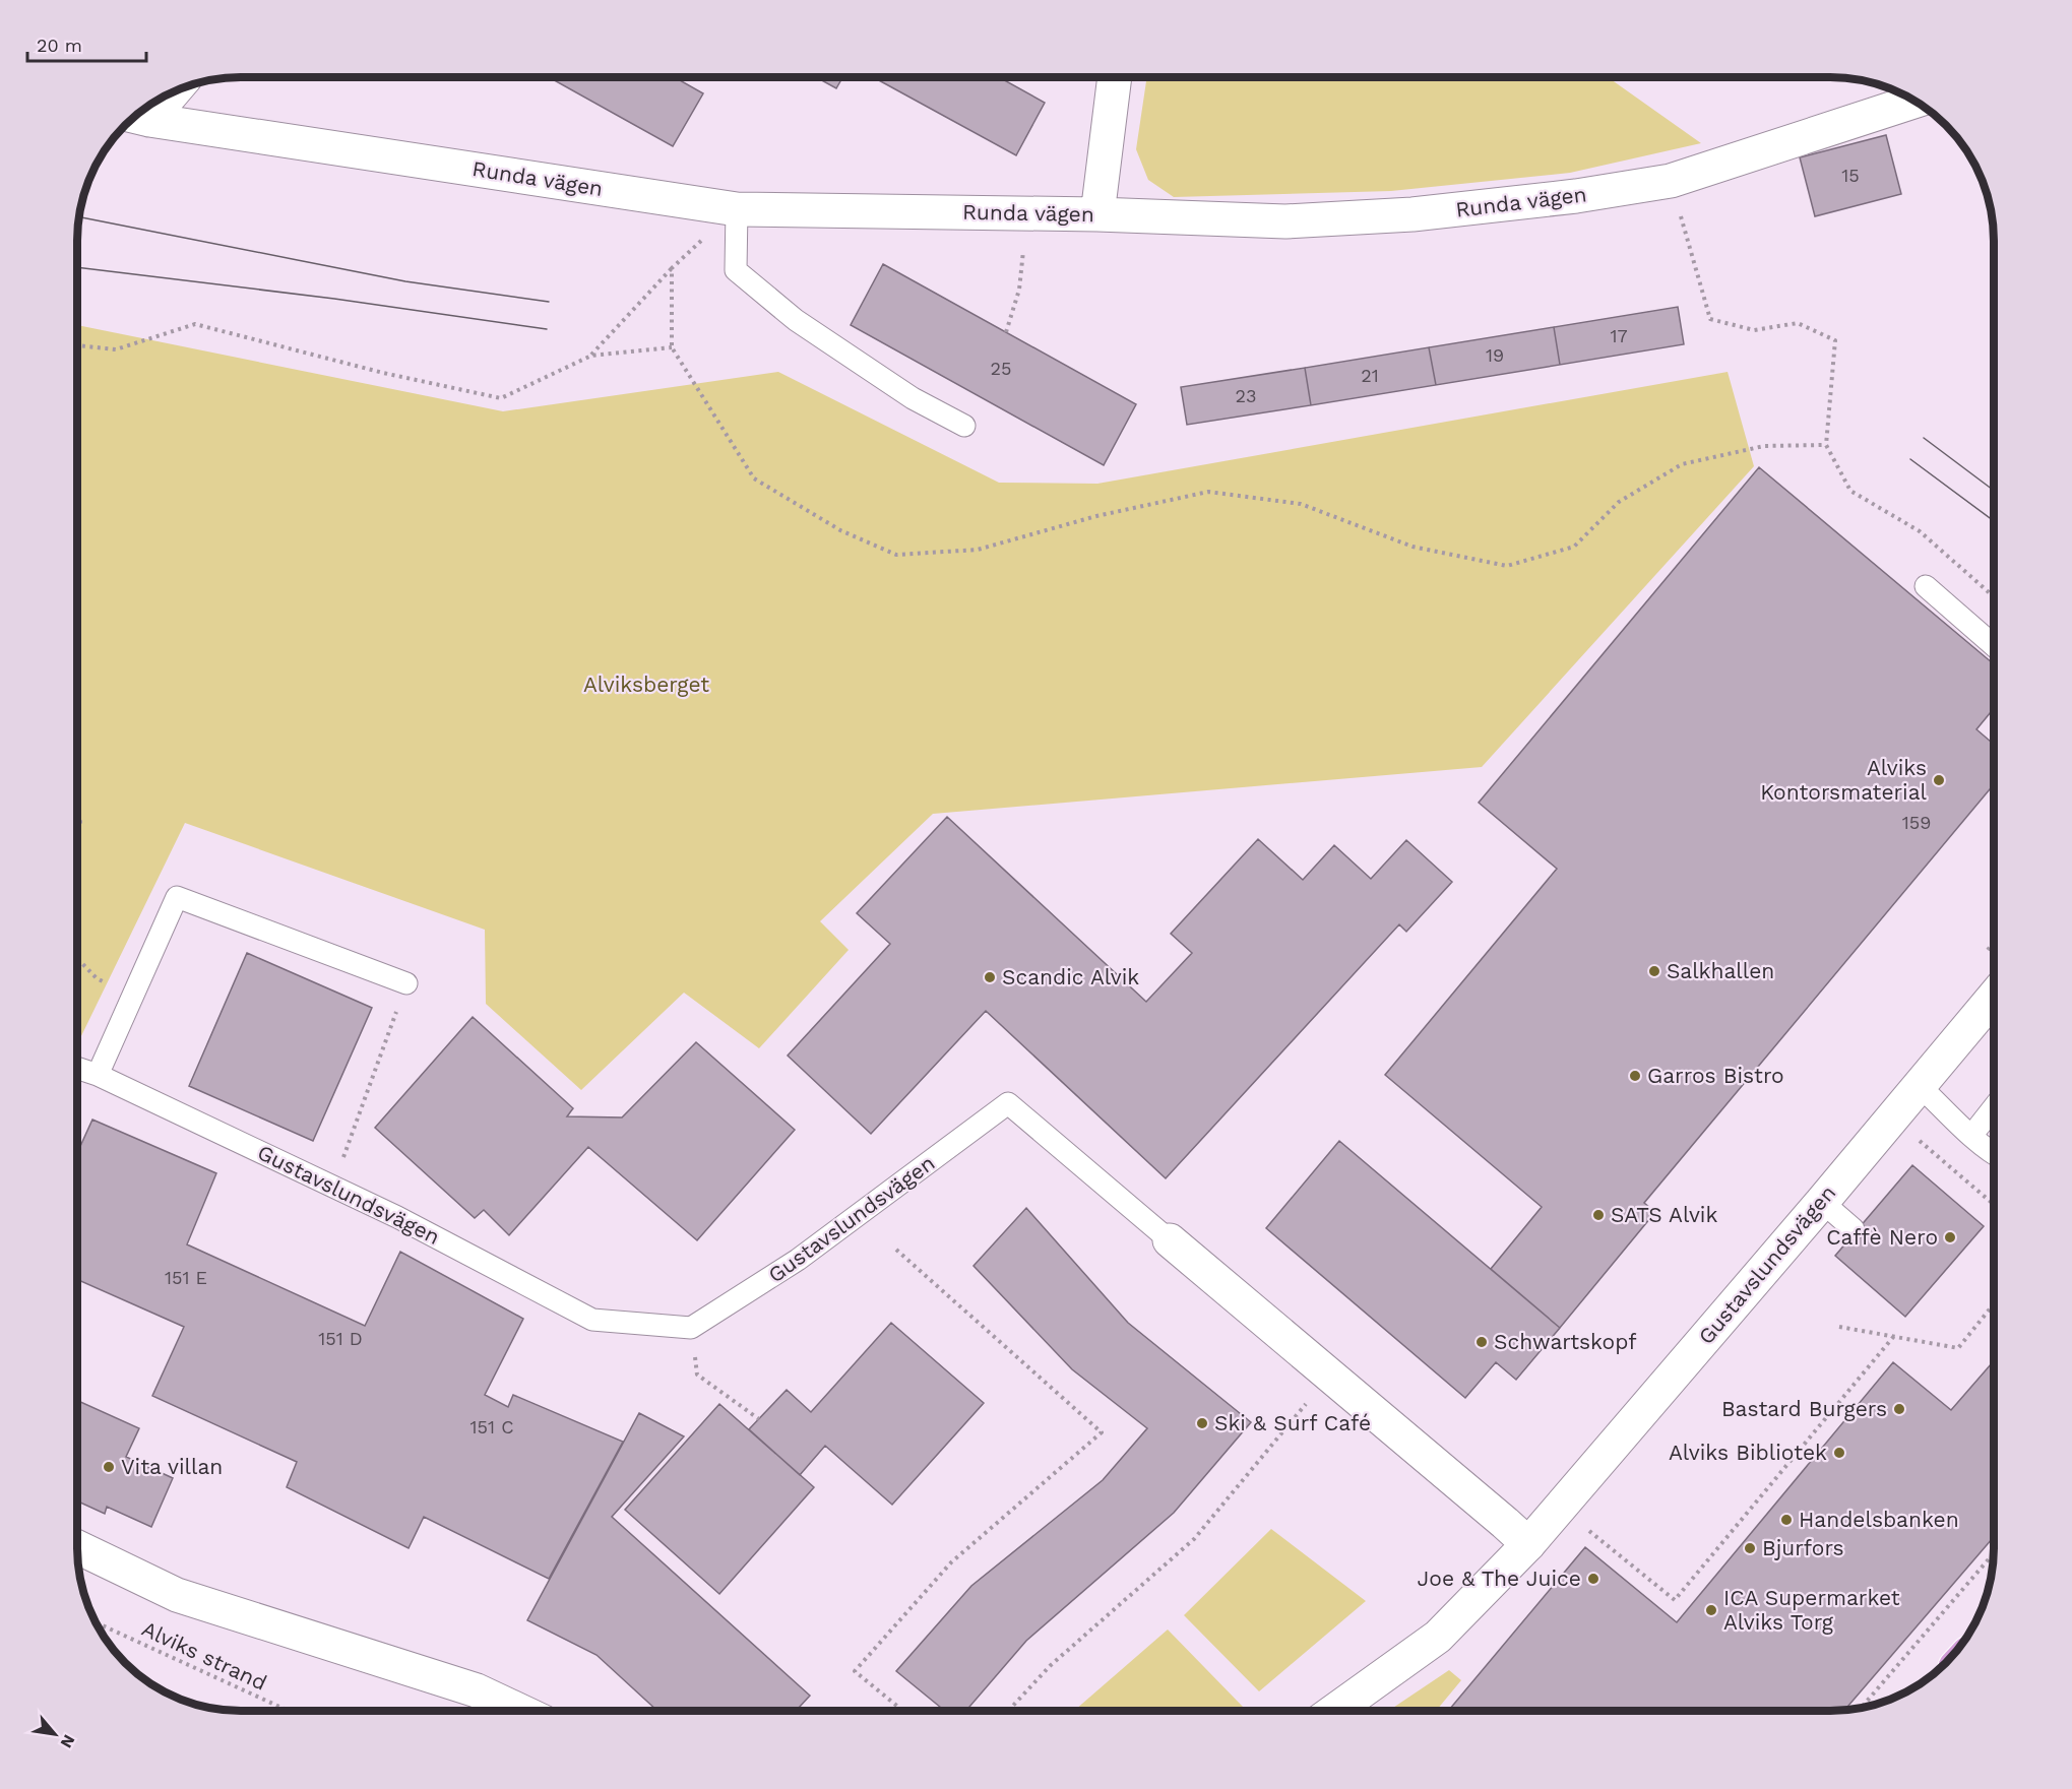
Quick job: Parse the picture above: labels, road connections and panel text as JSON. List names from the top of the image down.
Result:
{
  "streets": {
    "street": ["Runda vägen", "Gustavslundsvägen"],
    "path": ["Alviks strand"]
  },
  "parks": ["Alviksberget"],
  "places": [
    "Alviks Kontorsmaterial",
    "Salkhallen",
    "Scandic Alvik",
    "Garros Bistro",
    "SATS Alvik",
    "Caffè Nero",
    "Schwartskopf",
    "Bastard Burgers",
    "Ski & Surf Café",
    "Alviks Bibliotek",
    "Vita villan",
    "Handelsbanken",
    "Bjurfors",
    "Joe & The Juice",
    "ICA Supermarket Alviks Torg"
  ],
  "house_numbers": [
    "15",
    "17",
    "19",
    "25",
    "21",
    "23",
    "159",
    "151 E",
    "151 D",
    "151 C"
  ],
  "scale_bar": "20 m",
  "north": "bottom right"
}
